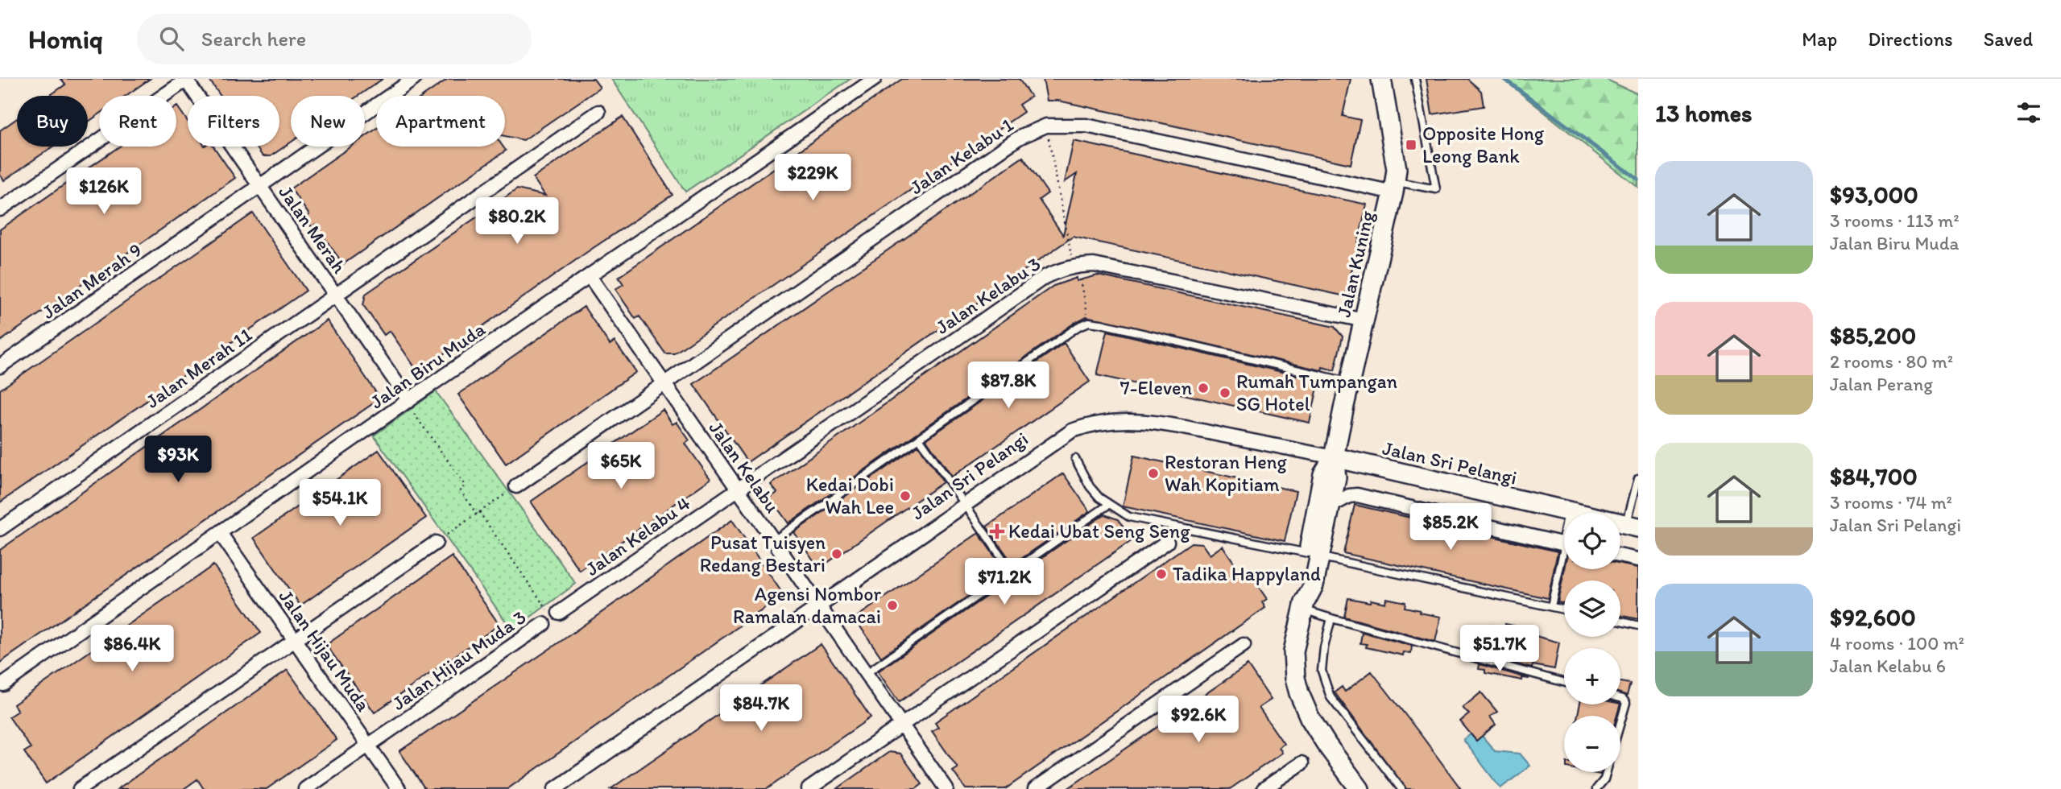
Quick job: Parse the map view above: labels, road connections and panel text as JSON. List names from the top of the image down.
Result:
{
  "streets": {
    "street": [
      "Jalan Kelabu 1",
      "Jalan Merah",
      "Jalan Kuning",
      "Jalan Merah 9",
      "Jalan Kelabu 3",
      "Jalan Biru Muda",
      "Jalan Merah 11",
      "Jalan Sri Pelangi",
      "Jalan Kelabu",
      "Jalan Kelabu 4",
      "Jalan Hijau Muda",
      "Jalan Hijau Muda 3"
    ]
  },
  "crossings": [
    ["Jalan Kelabu 1", "Jalan Kuning"],
    ["Jalan Kelabu 1", "Jalan Kelabu"],
    ["Jalan Merah", "Jalan Merah 9"],
    ["Jalan Merah", "Jalan Biru Muda"],
    ["Jalan Merah", "Jalan Merah 11"],
    ["Jalan Kuning", "Jalan Kelabu 3"],
    ["Jalan Kuning", "Jalan Sri Pelangi"],
    ["Jalan Kelabu 3", "Jalan Kelabu"],
    ["Jalan Kelabu 3", "Jalan Kelabu 4"],
    ["Jalan Biru Muda", "Jalan Kelabu"],
    ["Jalan Biru Muda", "Jalan Hijau Muda"],
    ["Jalan Sri Pelangi", "Jalan Kelabu"],
    ["Jalan Kelabu", "Jalan Kelabu 4"],
    ["Jalan Kelabu 4", "Jalan Hijau Muda 3"],
    ["Jalan Hijau Muda", "Jalan Hijau Muda 3"]
  ],
  "places": {
    "transit": ["Opposite Hong Leong Bank"],
    "other": [
      "7-Eleven",
      "Rumah Tumpangan SG Hotel",
      "Restoran Heng Wah Kopitiam",
      "Kedai Dobi Wah Lee",
      "Pusat Tuisyen Redang Bestari",
      "Tadika Happyland",
      "Agensi Nombor Ramalan damacai"
    ],
    "health": ["Kedai Ubat Seng Seng"]
  },
  "page": {
    "header": "Homiq",
    "search": "Search here",
    "nav": ["Map", "Directions", "Saved"],
    "heading": "13 homes",
    "chip": [
      "Buy",
      "Rent",
      "Filters",
      "New",
      "Apartment"
    ],
    "list": [
      {
        "name": "$93,000",
        "note": "3 rooms · 113 m² · Jalan Biru Muda"
      },
      {
        "name": "$85,200",
        "note": "2 rooms · 80 m² · Jalan Perang"
      },
      {
        "name": "$84,700",
        "note": "3 rooms · 74 m² · Jalan Sri Pelangi"
      },
      {
        "name": "$92,600",
        "note": "4 rooms · 100 m² · Jalan Kelabu 6"
      }
    ],
    "price": [
      "$229K",
      "$126K",
      "$80.2K",
      "$87.8K",
      "$93K",
      "$65K",
      "$54.1K",
      "$85.2K",
      "$71.2K",
      "$86.4K",
      "$51.7K",
      "$84.7K",
      "$92.6K"
    ],
    "map_buttons": ["+", "−"]
  }
}
